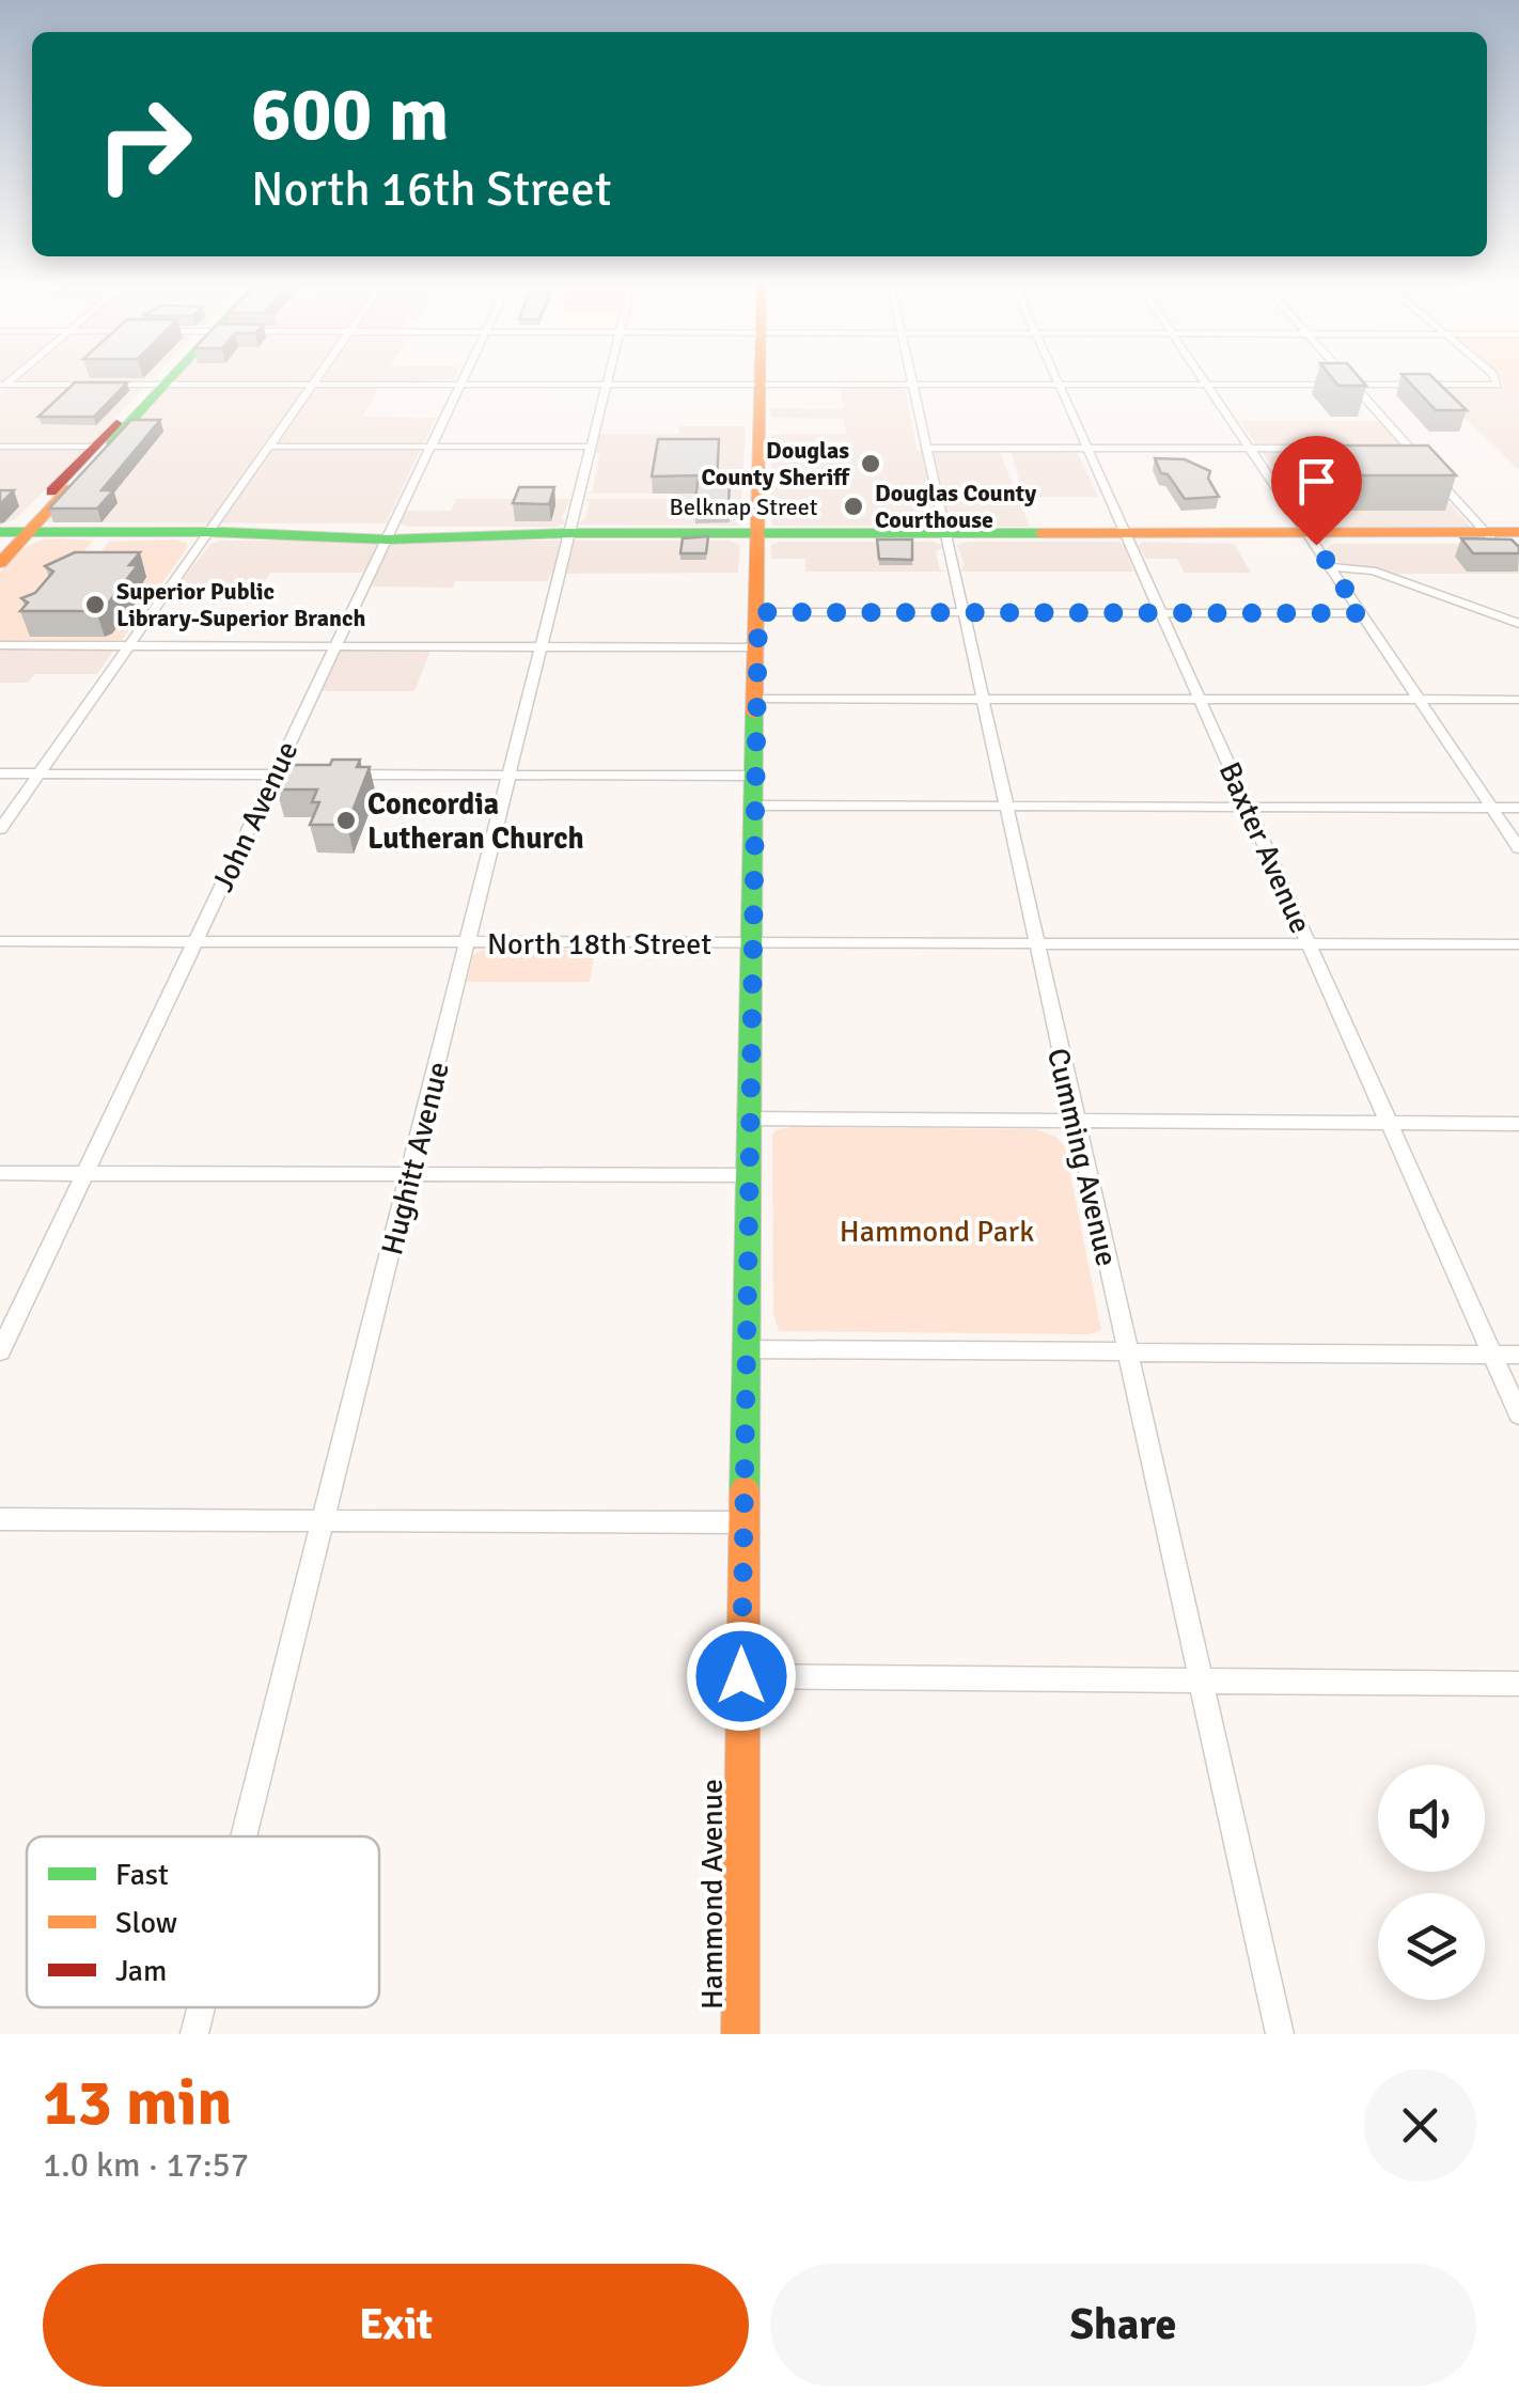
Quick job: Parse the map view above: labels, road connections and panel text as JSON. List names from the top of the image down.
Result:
{
  "streets": {
    "main road": ["Belknap Street", "Hammond Avenue"],
    "street": [
      "John Avenue",
      "Baxter Avenue",
      "North 18th Street",
      "Cumming Avenue",
      "Hughitt Avenue"
    ]
  },
  "crossings": [
    ["Belknap Street", "John Avenue"],
    ["Belknap Street", "Baxter Avenue"],
    ["Belknap Street", "Cumming Avenue"],
    ["Belknap Street", "Hughitt Avenue"],
    ["Belknap Street", "Hammond Avenue"],
    ["John Avenue", "North 18th Street"],
    ["Baxter Avenue", "North 18th Street"],
    ["North 18th Street", "Cumming Avenue"],
    ["North 18th Street", "Hughitt Avenue"],
    ["North 18th Street", "Hammond Avenue"]
  ],
  "parks": ["Hammond Park"],
  "places": [
    "Douglas County Sheriff",
    "Douglas County Courthouse",
    "Superior Public Library-Superior Branch",
    "Concordia Lutheran Church"
  ],
  "legend": ["Fast", "Slow", "Jam"],
  "page": {
    "turn": ["600 m", "North 16th Street"],
    "heading": ["13 min", "1.0 km · 17:57"],
    "buttons": ["Exit", "Share"]
  }
}
